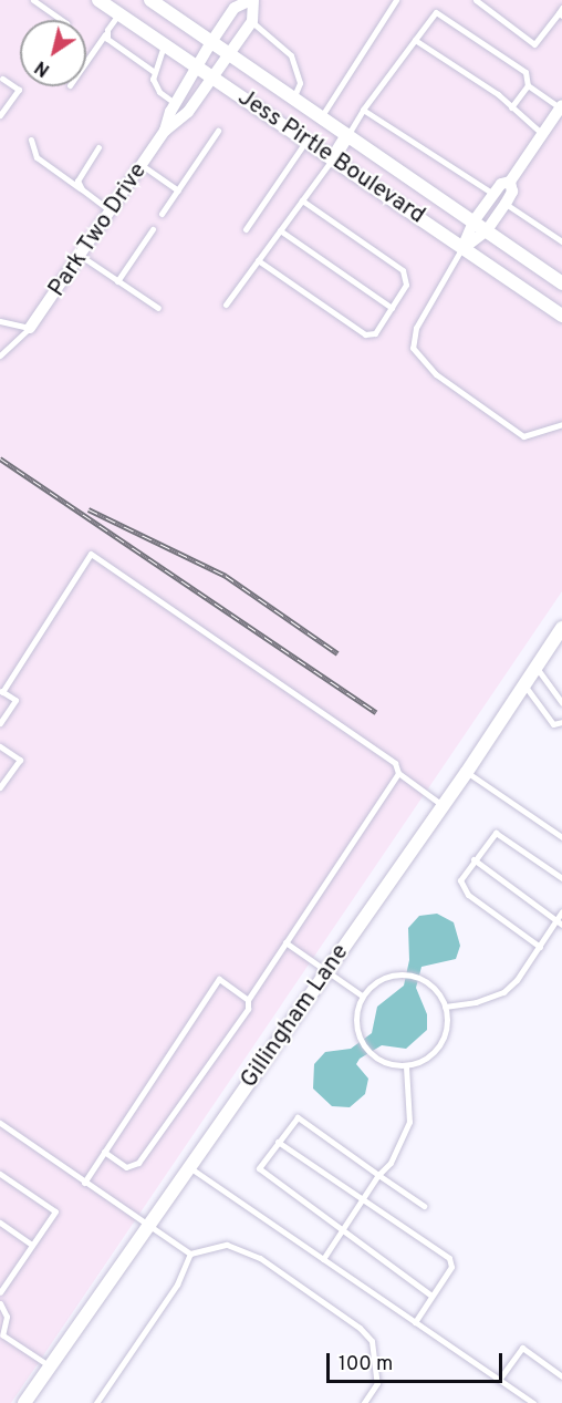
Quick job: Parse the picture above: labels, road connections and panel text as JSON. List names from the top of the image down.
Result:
{
  "streets": {
    "street": ["Jess Pirtle Boulevard", "Park Two Drive", "Gillingham Lane"]
  },
  "crossings": [
    ["Jess Pirtle Boulevard", "Park Two Drive"]
  ],
  "scale_bar": "100 m",
  "north": "bottom left"
}
